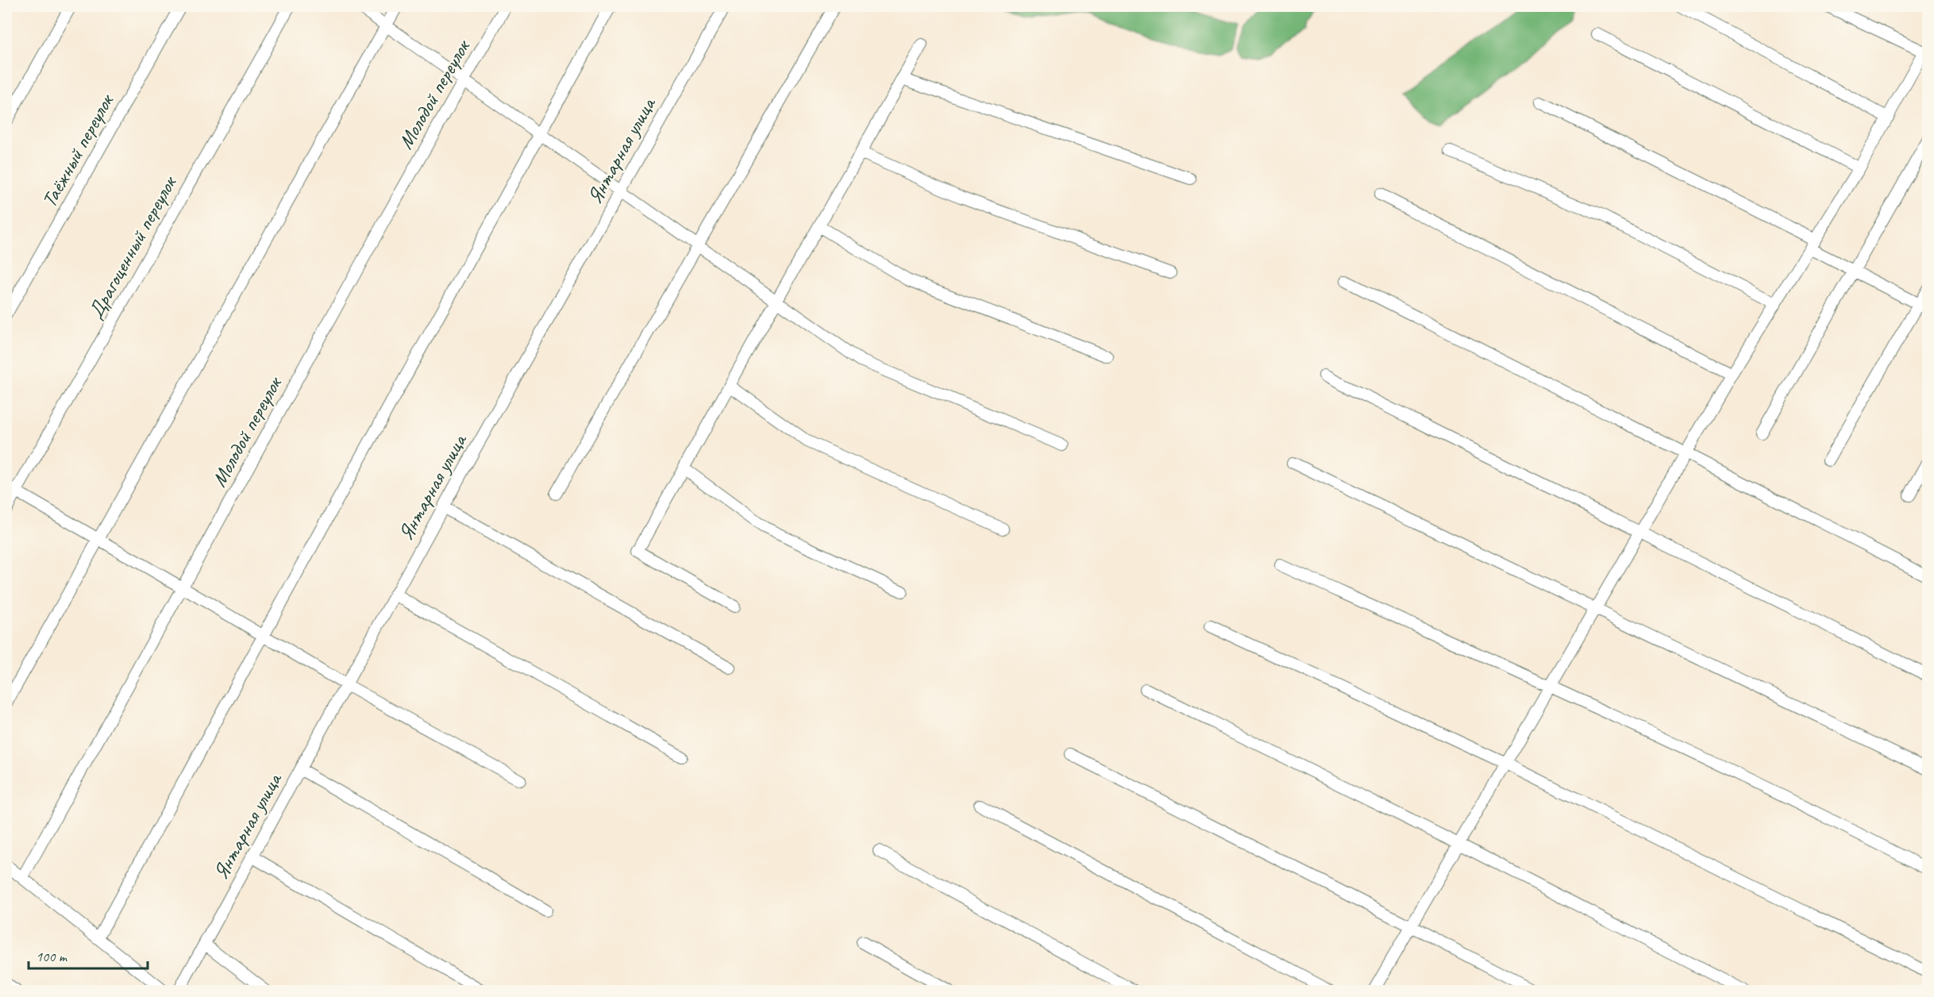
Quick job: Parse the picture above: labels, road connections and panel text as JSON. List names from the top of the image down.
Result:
{
  "streets": {
    "street": [
      "Молодой переулок",
      "Таёжный переулок",
      "Янтарная улица",
      "Драгоценный переулок"
    ]
  },
  "scale_bar": "100 m"
}
